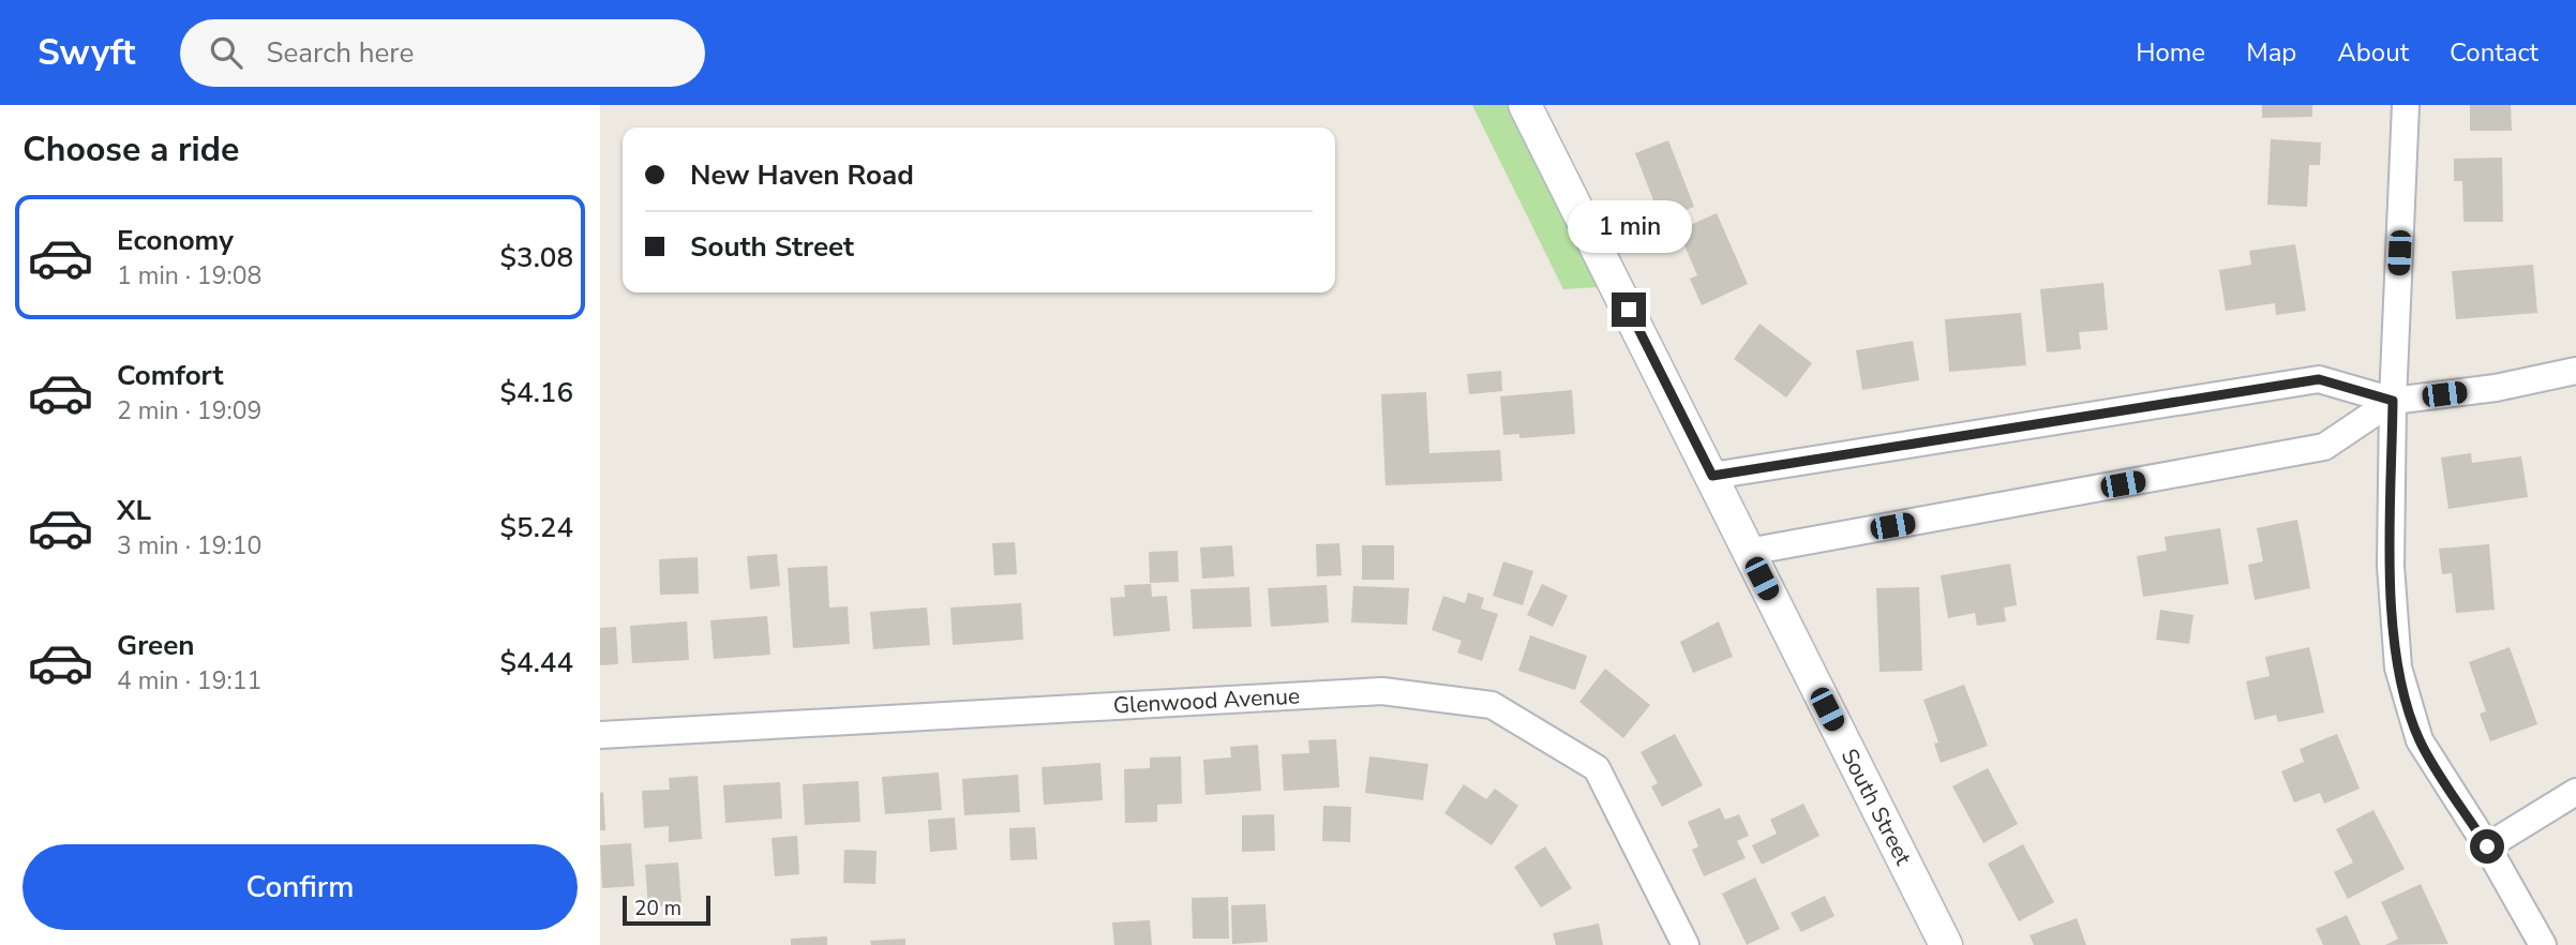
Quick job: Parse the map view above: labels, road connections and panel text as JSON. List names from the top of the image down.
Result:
{
  "streets": {
    "street": ["Glenwood Avenue", "South Street"]
  },
  "scale_bar": "20 m",
  "page": {
    "header": "Swyft",
    "search": "Search here",
    "nav": [
      "Home",
      "Map",
      "About",
      "Contact"
    ],
    "heading": "Choose a ride",
    "banner": ["New Haven Road", "South Street"],
    "list": [
      {
        "name": "Economy",
        "note": "1 min · 19:08",
        "value": "$3.08"
      },
      {
        "name": "Comfort",
        "note": "2 min · 19:09",
        "value": "$4.16"
      },
      {
        "name": "XL",
        "note": "3 min · 19:10",
        "value": "$5.24"
      },
      {
        "name": "Green",
        "note": "4 min · 19:11",
        "value": "$4.44"
      }
    ],
    "bubble": "1 min",
    "buttons": "Confirm",
    "scale": "20 m"
  }
}
